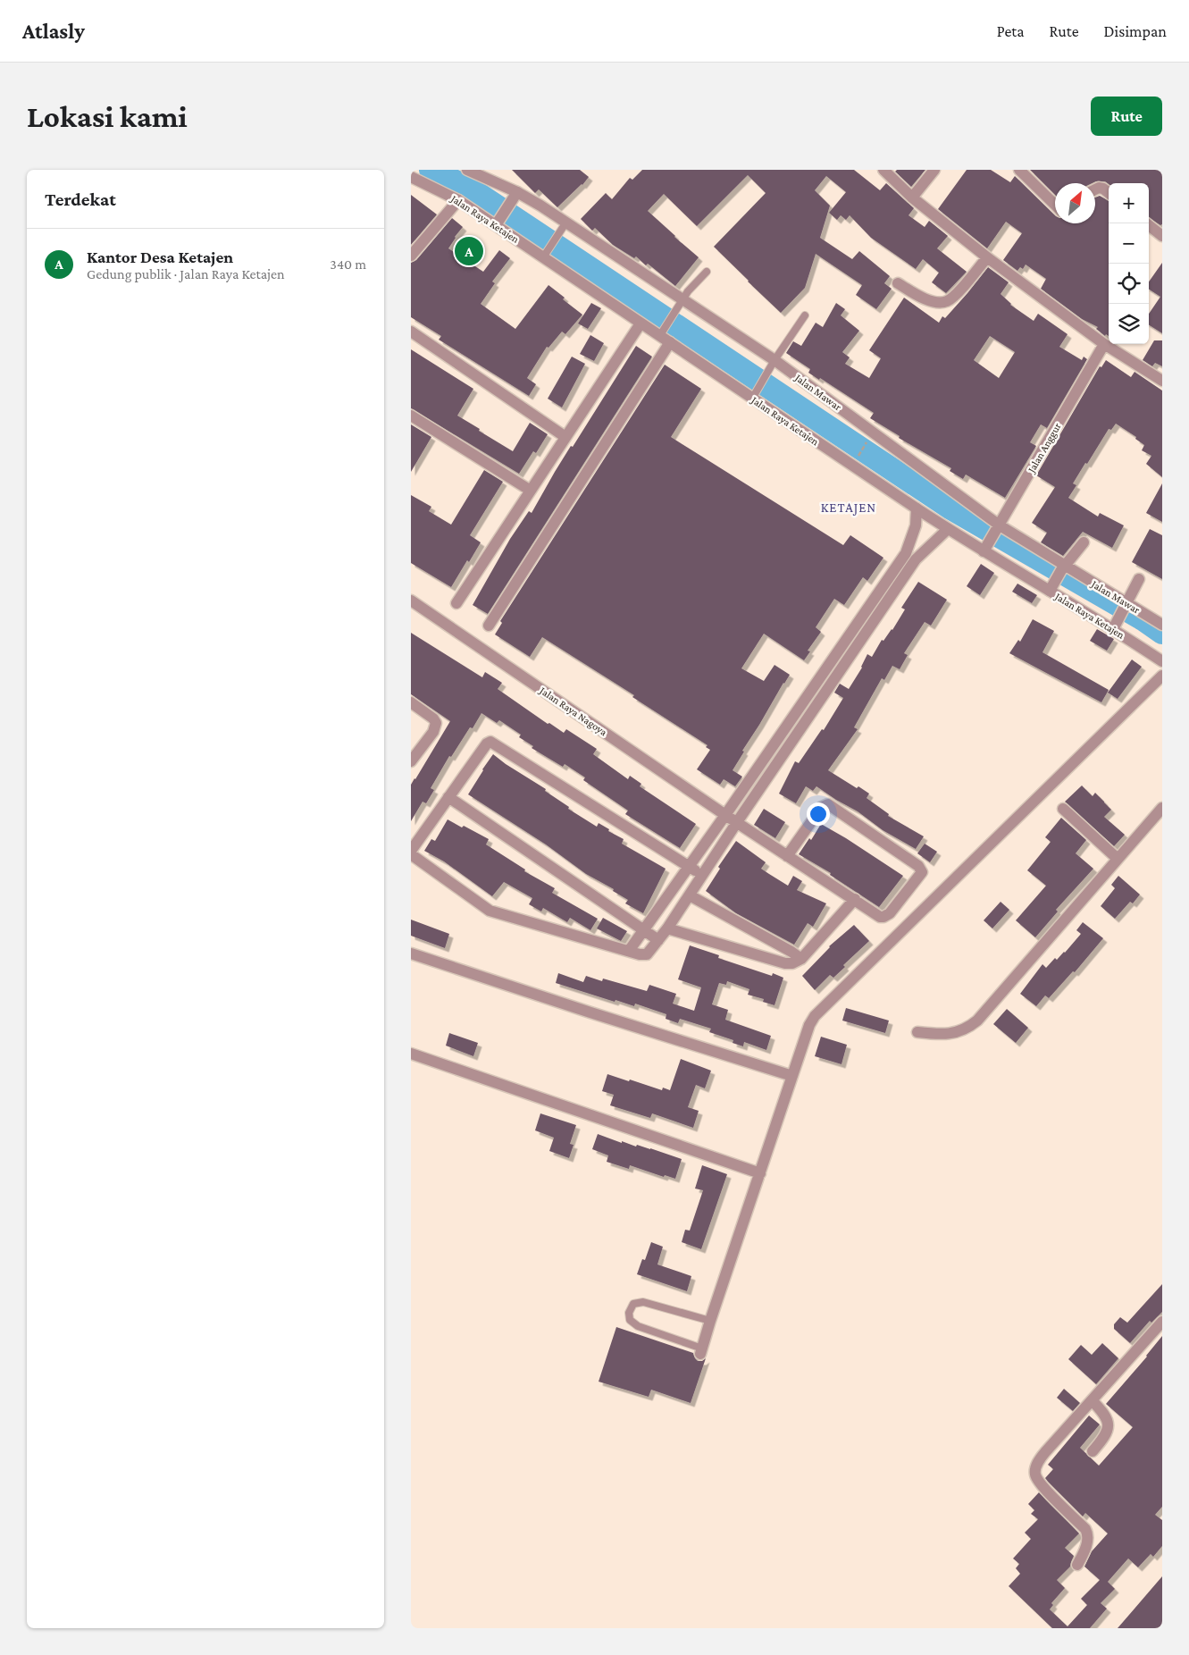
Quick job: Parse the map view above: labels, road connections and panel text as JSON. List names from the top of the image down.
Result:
{
  "streets": {
    "street": [
      "Jalan Raya Ketajen",
      "Jalan Mawar",
      "Jalan Anggur",
      "Jalan Raya Nagoya"
    ]
  },
  "crossings": [
    ["Jalan Raya Ketajen", "Jalan Anggur"],
    ["Jalan Mawar", "Jalan Anggur"]
  ],
  "districts": ["KETAJEN"],
  "north": "top right",
  "page": {
    "header": "Atlasly",
    "nav": ["Peta", "Rute", "Disimpan"],
    "buttons": "Rute",
    "title": "Lokasi kami",
    "heading": "Terdekat",
    "map_buttons": ["+", "−"],
    "list": [
      {
        "mark": "A",
        "name": "Kantor Desa Ketajen",
        "note": "Gedung publik · Jalan Raya Ketajen",
        "value": "340 m"
      }
    ],
    "pins": "A"
  }
}
